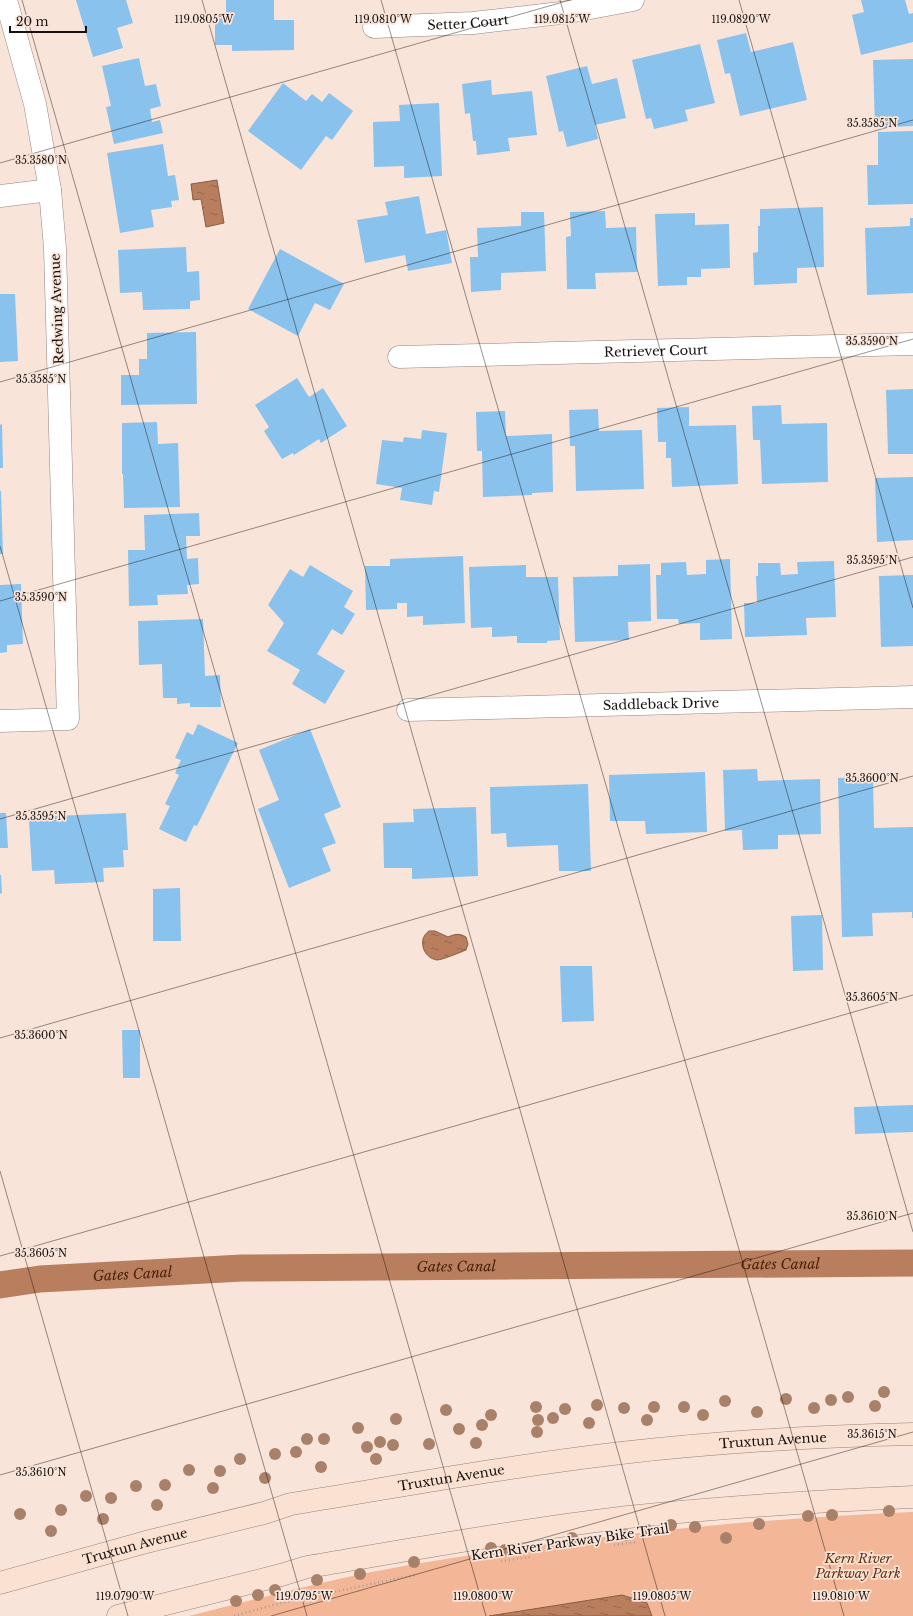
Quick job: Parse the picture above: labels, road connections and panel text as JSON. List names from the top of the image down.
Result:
{
  "streets": {
    "main road": ["Truxtun Avenue"],
    "street": [
      "Setter Court",
      "Redwing Avenue",
      "Retriever Court",
      "Saddleback Drive"
    ],
    "path": ["Kern River Parkway Bike Trail"]
  },
  "water": ["Gates Canal"],
  "parks": ["Kern River Parkway Park"],
  "scale_bar": "20 m",
  "coordinates": [
    "119.0805°W",
    "119.0810°W",
    "119.0815°W",
    "119.0820°W",
    "35.3585°N",
    "35.3580°N",
    "35.3590°N",
    "35.3595°N",
    "35.3600°N",
    "35.3605°N",
    "35.3610°N",
    "35.3615°N",
    "119.0790°W",
    "119.0795°W",
    "119.0800°W"
  ]
}
